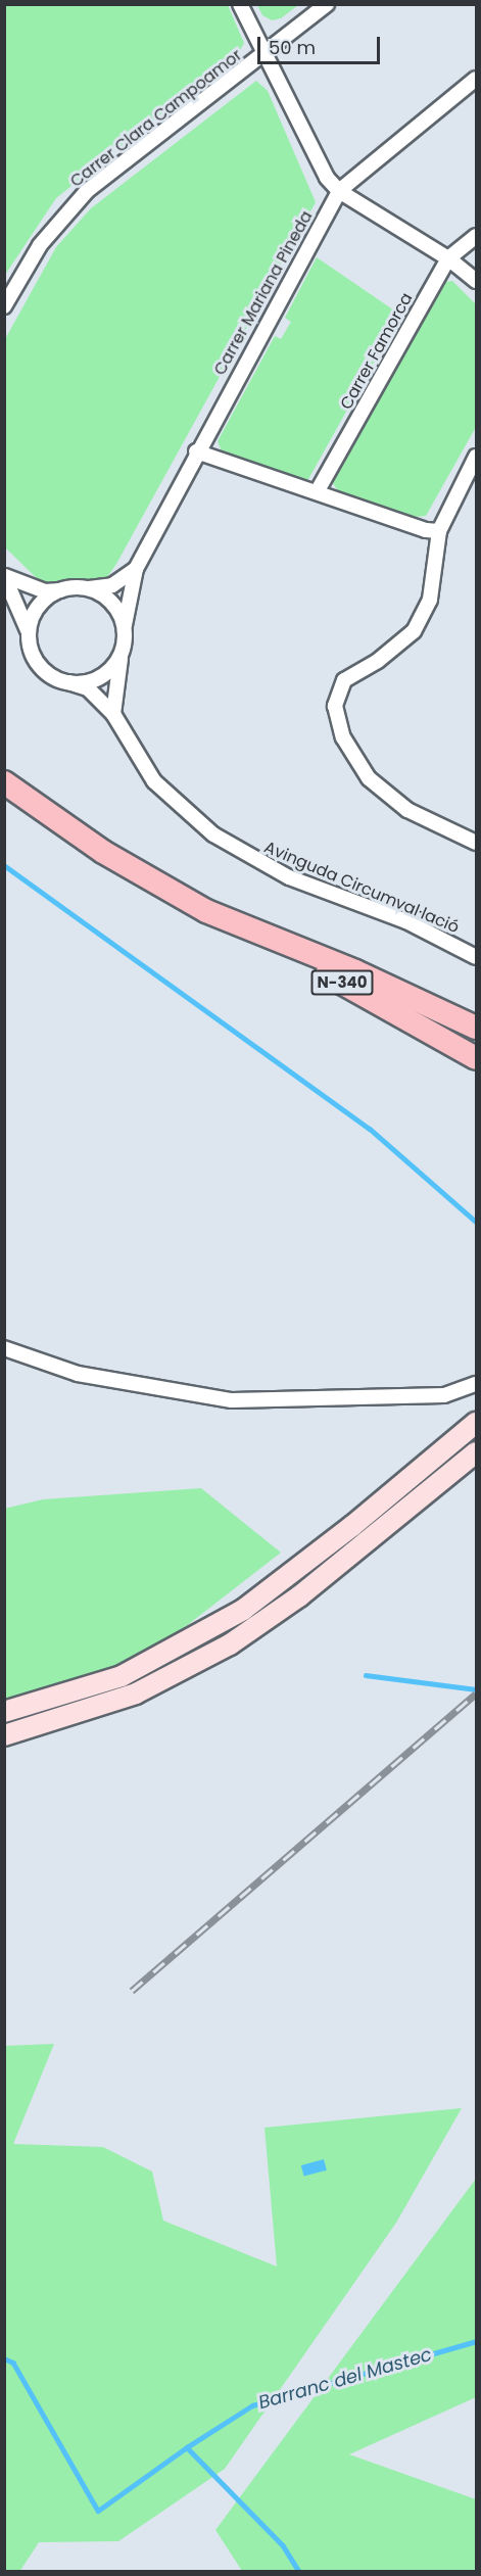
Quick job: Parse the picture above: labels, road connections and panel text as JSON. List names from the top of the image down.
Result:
{
  "streets": {
    "main road": ["N-340"],
    "street": [
      "Carrer Clara Campoamor",
      "Carrer Mariana Pineda",
      "Carrer Famorca",
      "Avinguda Circumval·lació"
    ]
  },
  "crossings": [
    ["Carrer Mariana Pineda", "Avinguda Circumval·lació"]
  ],
  "water": ["Barranc del Mastec"],
  "scale_bar": "50 m"
}
